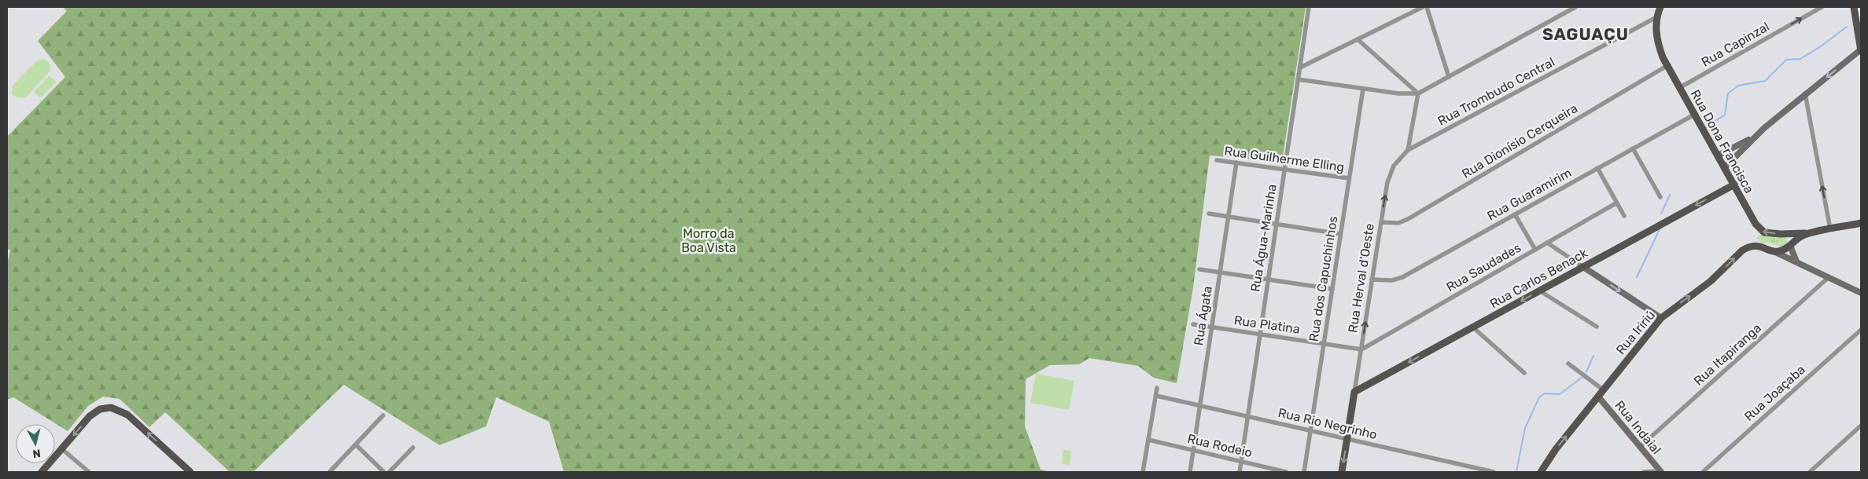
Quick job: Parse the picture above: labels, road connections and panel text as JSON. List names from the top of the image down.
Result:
{
  "streets": {
    "main road": [
      "Rua Dona Francisca",
      "Rua Herval d'Oeste",
      "Rua Carlos Benack",
      "Rua Iririú",
      "Rua Indaial"
    ],
    "street": [
      "Rua Capinzal",
      "Rua Trombudo Central",
      "Rua Dionísio Cerqueira",
      "Rua Guilherme Elling",
      "Rua Guaramirim",
      "Rua Água-Marinha",
      "Rua Saudades",
      "Rua dos Capuchinhos",
      "Rua Ágata",
      "Rua Platina",
      "Rua Itapiranga",
      "Rua Joaçaba",
      "Rua Rio Negrinho",
      "Rua Rodeio"
    ]
  },
  "crossings": [
    ["Rua Capinzal", "Rua Dona Francisca"],
    ["Rua Trombudo Central", "Rua Dona Francisca"],
    ["Rua Trombudo Central", "Rua Herval d'Oeste"],
    ["Rua Dionísio Cerqueira", "Rua Dona Francisca"],
    ["Rua Dionísio Cerqueira", "Rua Herval d'Oeste"],
    ["Rua Dona Francisca", "Rua Guaramirim"],
    ["Rua Dona Francisca", "Rua Carlos Benack"],
    ["Rua Guilherme Elling", "Rua Água-Marinha"],
    ["Rua Guilherme Elling", "Rua dos Capuchinhos"],
    ["Rua Guilherme Elling", "Rua Ágata"],
    ["Rua Guaramirim", "Rua Herval d'Oeste"],
    ["Rua Água-Marinha", "Rua Platina"],
    ["Rua Água-Marinha", "Rua Rio Negrinho"],
    ["Rua Água-Marinha", "Rua Rodeio"],
    ["Rua Saudades", "Rua Herval d'Oeste"],
    ["Rua Saudades", "Rua Platina"],
    ["Rua Herval d'Oeste", "Rua Carlos Benack"],
    ["Rua Herval d'Oeste", "Rua Platina"],
    ["Rua Herval d'Oeste", "Rua Rio Negrinho"],
    ["Rua dos Capuchinhos", "Rua Platina"],
    ["Rua dos Capuchinhos", "Rua Rio Negrinho"],
    ["Rua Ágata", "Rua Platina"],
    ["Rua Ágata", "Rua Rio Negrinho"],
    ["Rua Ágata", "Rua Rodeio"],
    ["Rua Iririú", "Rua Indaial"],
    ["Rua Itapiranga", "Rua Indaial"]
  ],
  "one_way": ["Rua Capinzal", "Rua Carlos Benack", "Rua Iririú"],
  "districts": ["SAGUAÇU"],
  "parks": ["Morro da Boa Vista"],
  "north": "bottom"
}
